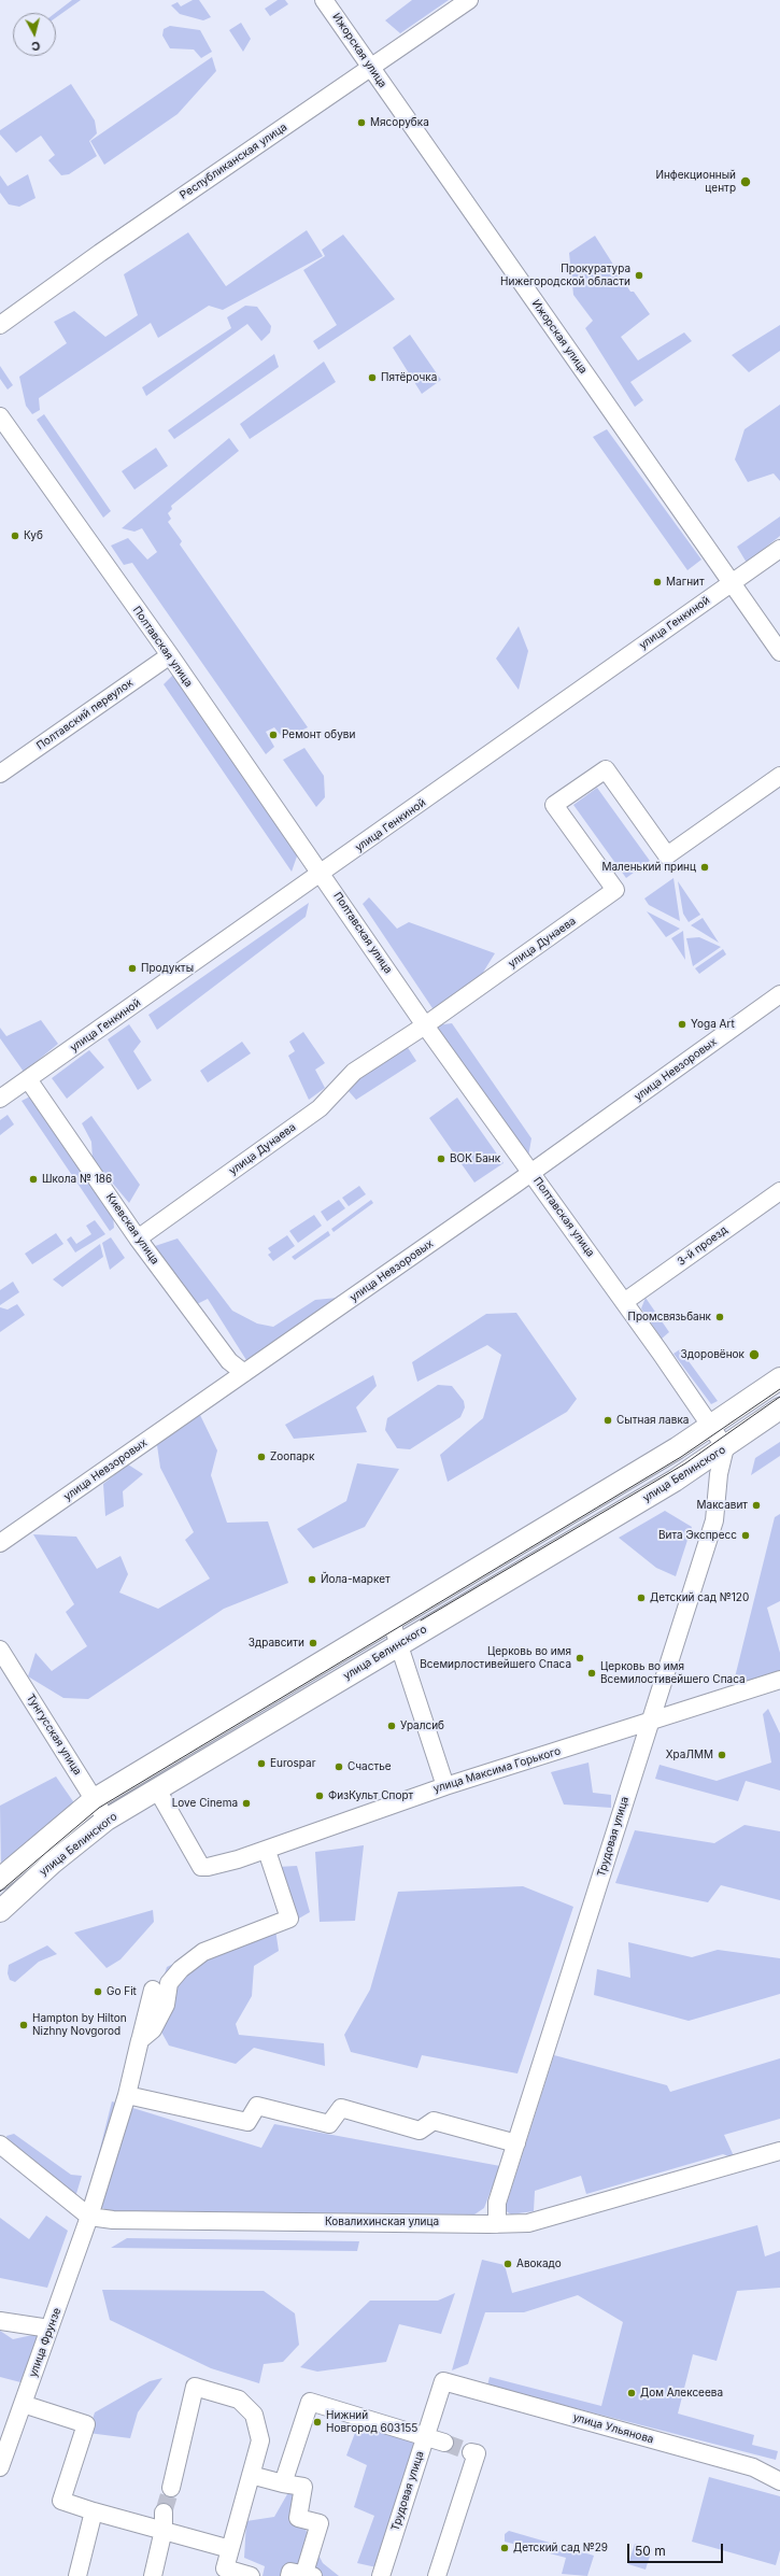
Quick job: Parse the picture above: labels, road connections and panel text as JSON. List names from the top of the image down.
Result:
{
  "streets": {
    "main road": ["улица Белинского"],
    "street": [
      "Ижорская улица",
      "Республиканская улица",
      "улица Генкиной",
      "Полтавская улица",
      "Полтавский переулок",
      "улица Дунаева",
      "улица Невзоровых",
      "Киевская улица",
      "3-й проезд",
      "Тунгусская улица",
      "улица Максима Горького",
      "Трудовая улица",
      "Ковалихинская улица",
      "улица Фрунзе",
      "улица Ульянова"
    ]
  },
  "crossings": [
    ["Ижорская улица", "Республиканская улица"],
    ["Ижорская улица", "улица Генкиной"],
    ["улица Генкиной", "Полтавская улица"],
    ["улица Генкиной", "Киевская улица"],
    ["Полтавская улица", "Полтавский переулок"],
    ["Полтавская улица", "улица Дунаева"],
    ["Полтавская улица", "улица Невзоровых"],
    ["Полтавская улица", "3-й проезд"],
    ["Полтавская улица", "улица Белинского"],
    ["Полтавская улица", "Трудовая улица"],
    ["улица Дунаева", "Киевская улица"],
    ["улица Невзоровых", "Киевская улица"],
    ["улица Белинского", "Тунгусская улица"],
    ["улица Белинского", "улица Максима Горького"],
    ["улица Белинского", "Трудовая улица"],
    ["улица Максима Горького", "Трудовая улица"],
    ["Трудовая улица", "Ковалихинская улица"],
    ["Трудовая улица", "улица Ульянова"],
    ["Ковалихинская улица", "улица Фрунзе"]
  ],
  "places": [
    "Мясорубка",
    "Инфекционный центр",
    "Прокуратура Нижегородской области",
    "Пятёрочка",
    "Куб",
    "Магнит",
    "Ремонт обуви",
    "Маленький принц",
    "Продукты",
    "Yoga Art",
    "ВОК Банк",
    "Школа № 186",
    "Промсвязьбанк",
    "Здоровёнок",
    "Сытная лавка",
    "Zooпарк",
    "Максавит",
    "Вита Экспресс",
    "Йола-маркет",
    "Детский сад №120",
    "Здравсити",
    "Церковь во имя Всемирлостивейшего Спаса",
    "Церковь во имя Всемилостивейшего Спаса",
    "Уралсиб",
    "ХраЛММ",
    "Eurospar",
    "Счастье",
    "ФизКульт Спорт",
    "Love Cinema",
    "Go Fit",
    "Hampton by Hilton Nizhny Novgorod",
    "Авокадо",
    "Дом Алексеева",
    "Нижний Новгород 603155",
    "Детский сад №29"
  ],
  "scale_bar": "50 m",
  "north": "bottom"
}
